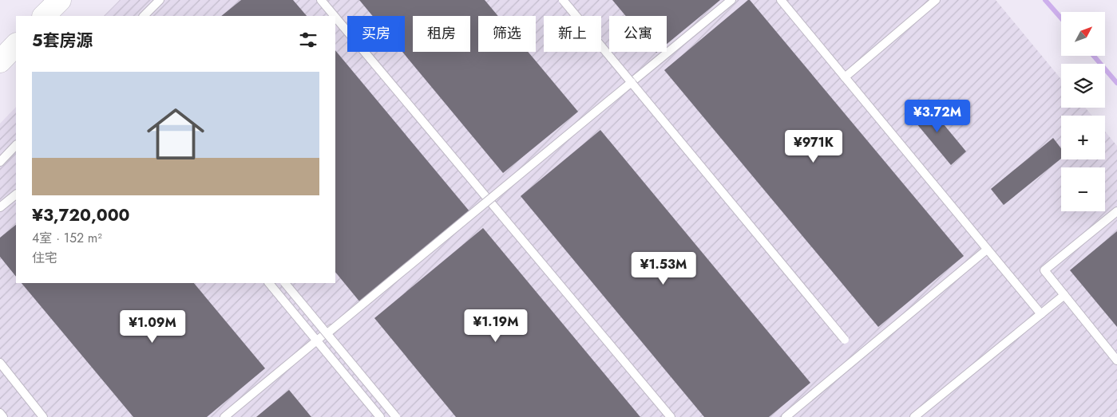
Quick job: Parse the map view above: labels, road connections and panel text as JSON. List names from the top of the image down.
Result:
{
  "north": "top right",
  "page": {
    "map_buttons": ["+", "−"],
    "chip": [
      "买房",
      "租房",
      "筛选",
      "新上",
      "公寓"
    ],
    "heading": "5套房源",
    "list": [
      {
        "name": "¥3,720,000",
        "note": "4室 · 152 m² · 住宅"
      }
    ],
    "price": [
      "¥3.72M",
      "¥971K",
      "¥1.53M",
      "¥1.19M",
      "¥1.09M"
    ]
  }
}
